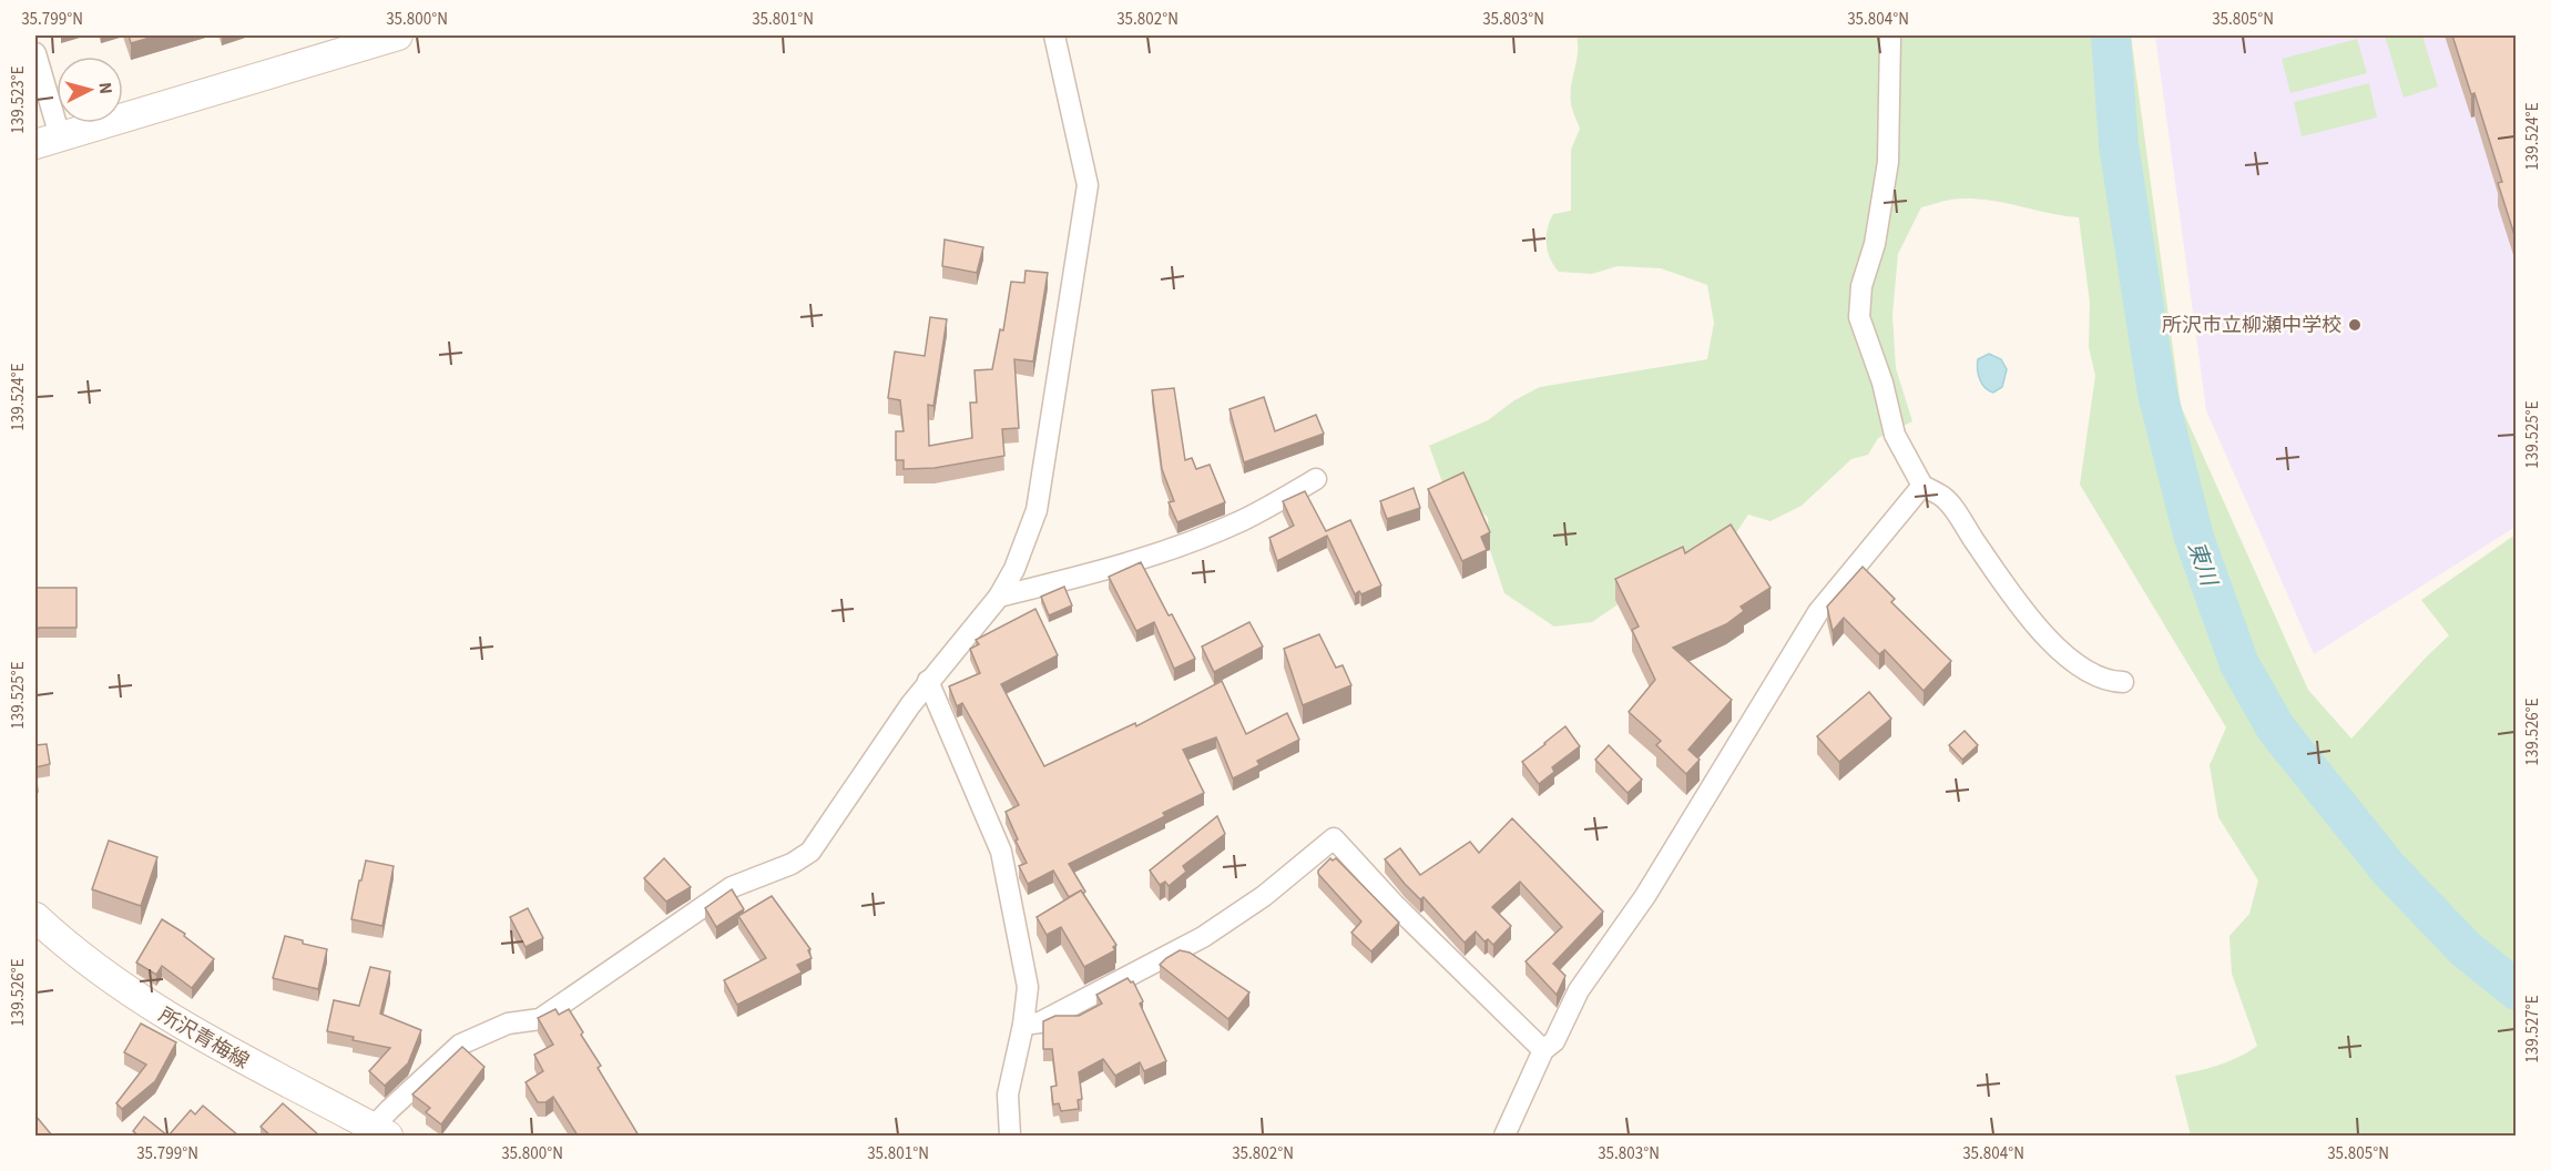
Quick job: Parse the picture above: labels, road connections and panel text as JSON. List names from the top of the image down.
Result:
{
  "streets": {
    "main road": ["所沢青梅線"]
  },
  "water": ["東川"],
  "places": ["所沢市立柳瀬中学校"],
  "north": "right",
  "coordinates": [
    "35.799°N",
    "35.800°N",
    "35.801°N",
    "35.802°N",
    "35.803°N",
    "35.804°N",
    "35.805°N",
    "139.523°E",
    "139.524°E",
    "139.525°E",
    "139.526°E",
    "139.527°E"
  ]
}
